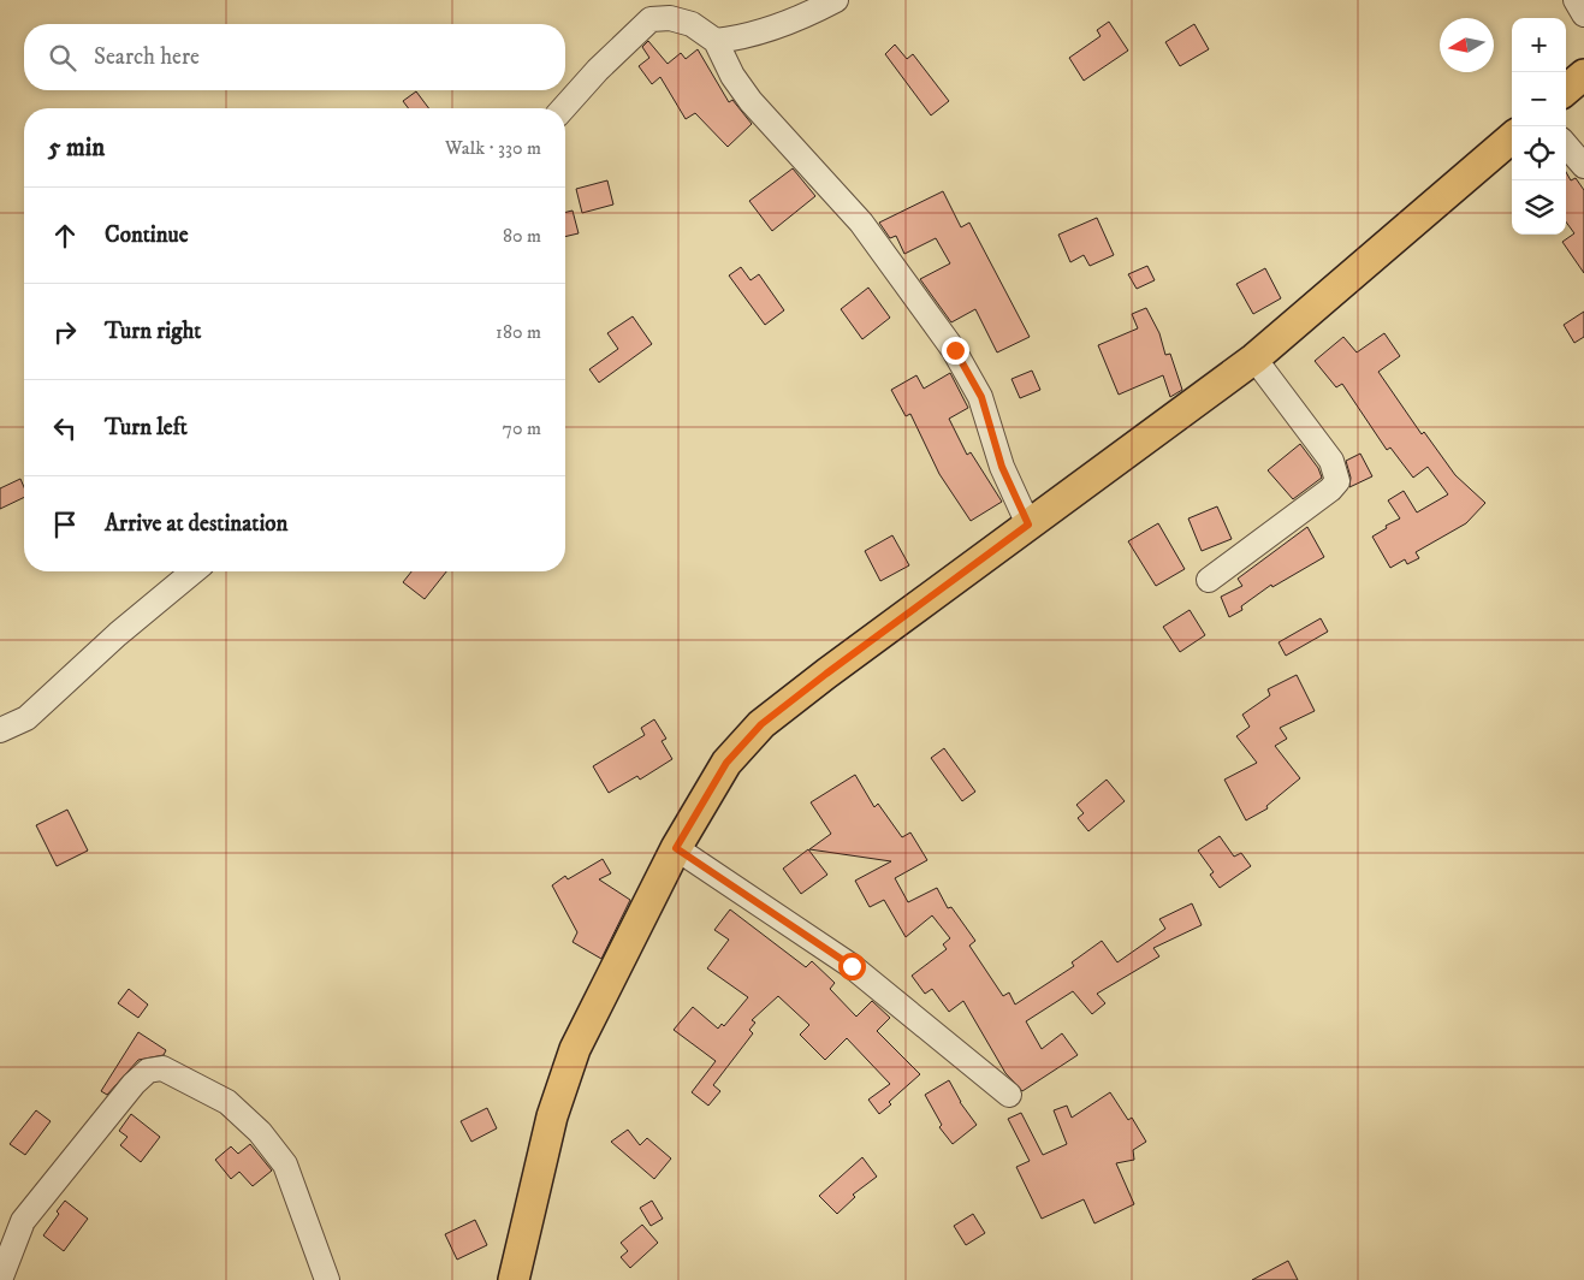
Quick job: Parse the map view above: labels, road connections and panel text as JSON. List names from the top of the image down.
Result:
{
  "north": "left",
  "page": {
    "map_buttons": ["+", "−"],
    "search": "Search here",
    "heading": ["5 min", "Walk · 330 m"],
    "list": [
      ["Continue", "80 m"],
      ["Turn right", "180 m"],
      ["Turn left", "70 m"],
      "Arrive at destination"
    ]
  }
}
